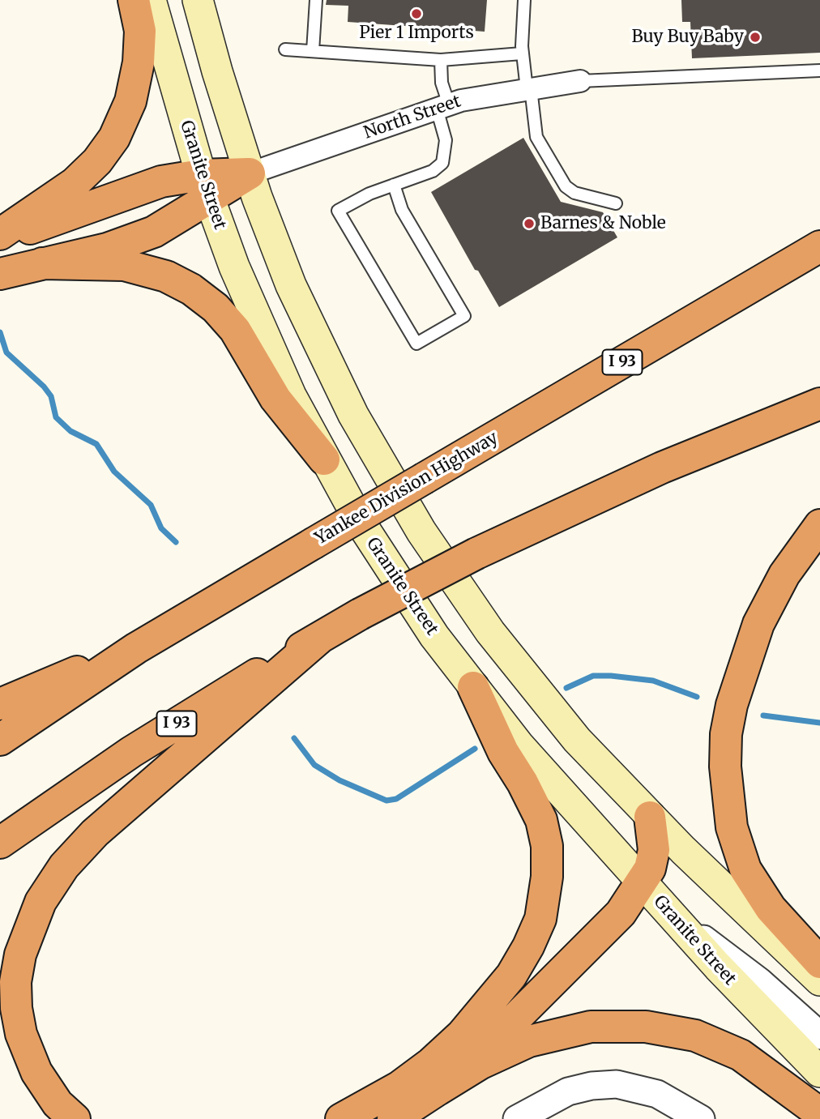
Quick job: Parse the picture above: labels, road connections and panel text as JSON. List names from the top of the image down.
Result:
{
  "streets": {
    "highway": ["I 93", "Yankee Division Highway"],
    "main road": ["Granite Street"],
    "street": ["North Street"]
  },
  "places": ["Pier 1 Imports", "Buy Buy Baby", "Barnes & Noble"]
}
